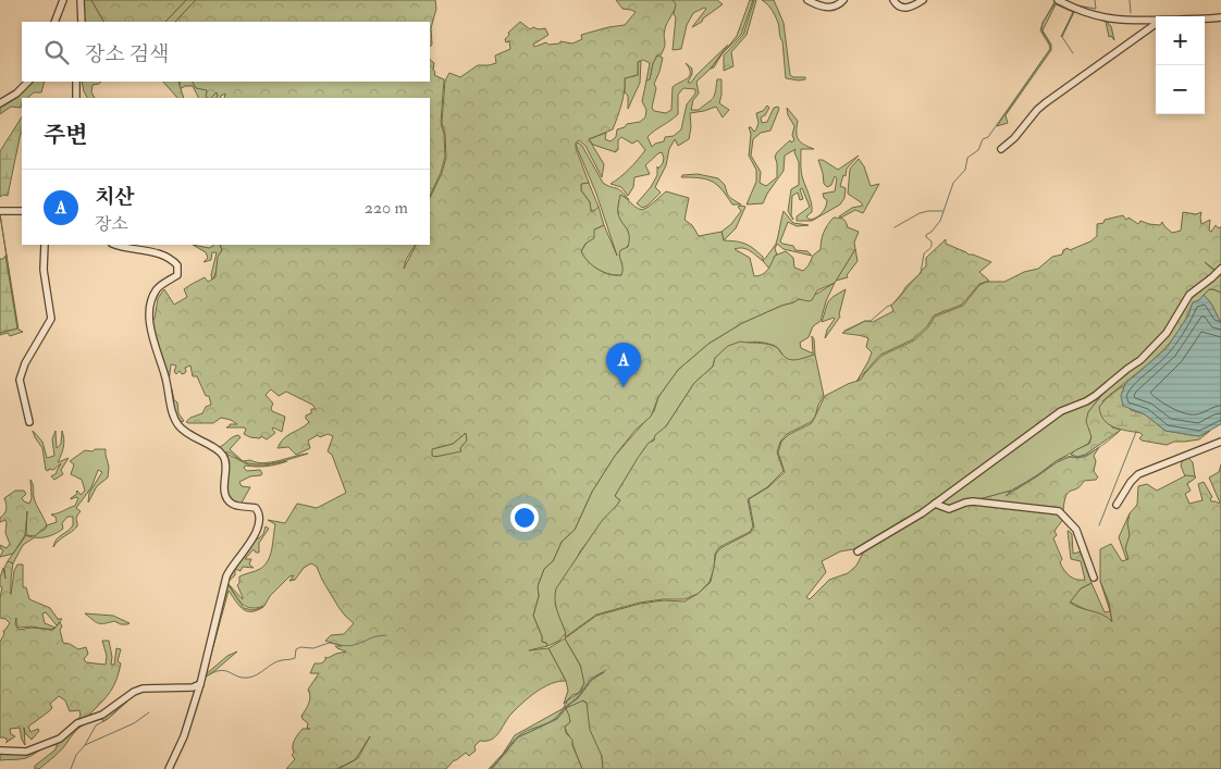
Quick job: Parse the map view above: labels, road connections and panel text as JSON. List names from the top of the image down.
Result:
{
  "page": {
    "map_buttons": ["+", "−"],
    "search": "장소 검색",
    "heading": "주변",
    "list": [
      {
        "mark": "A",
        "name": "치산",
        "note": "장소",
        "value": "220 m"
      }
    ],
    "pins": "A"
  }
}
